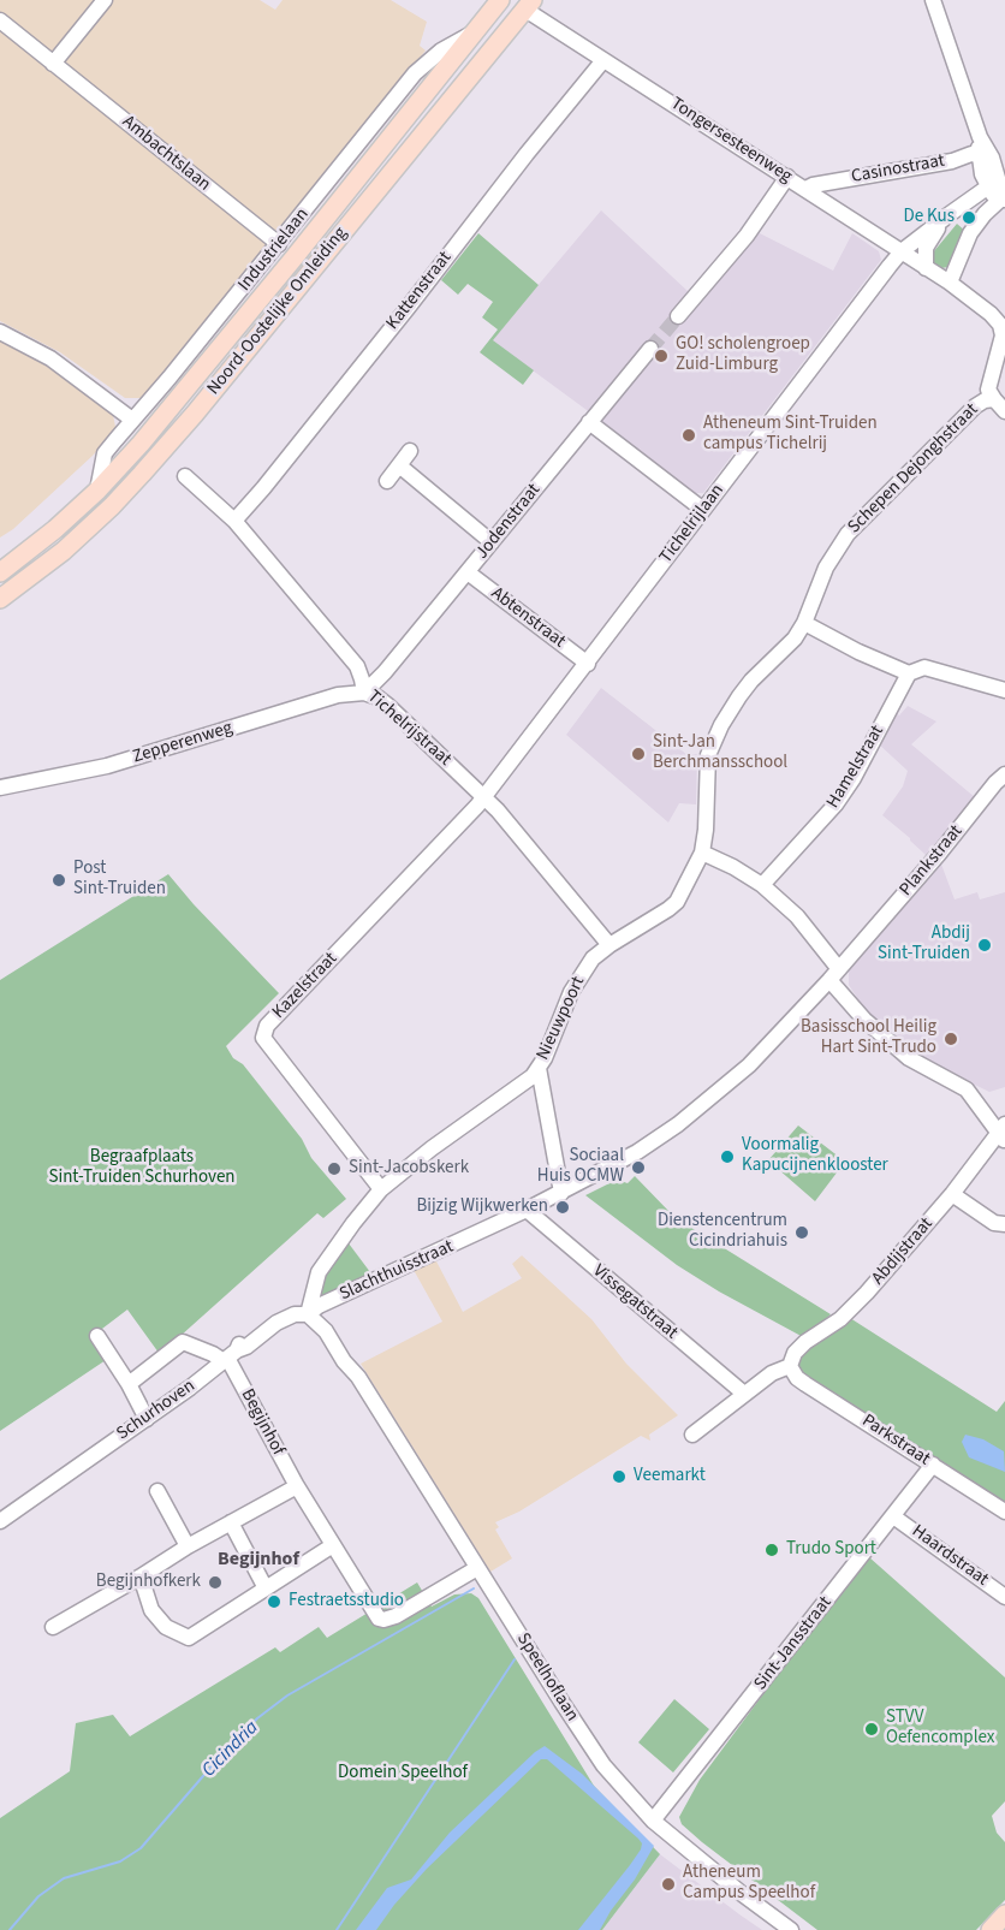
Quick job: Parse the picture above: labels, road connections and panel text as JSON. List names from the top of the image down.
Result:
{
  "streets": {
    "main road": ["Noord-Oostelijke Omleiding"],
    "street": [
      "Tongersesteenweg",
      "Ambachtslaan",
      "Casinostraat",
      "Industrielaan",
      "Kattenstraat",
      "Schepen Dejonghstraat",
      "Jodenstraat",
      "Tichelrijlaan",
      "Abtenstraat",
      "Tichelrijstraat",
      "Zepperenweg",
      "Hamelstraat",
      "Plankstraat",
      "Kazelstraat",
      "Nieuwpoort",
      "Abdijstraat",
      "Slachthuisstraat",
      "Vissegatstraat",
      "Schurhoven",
      "Begijnhof",
      "Parkstraat",
      "Haardstraat",
      "Sint-Jansstraat",
      "Speelhoflaan"
    ]
  },
  "crossings": [
    ["Tongersesteenweg", "Casinostraat"],
    ["Tongersesteenweg", "Kattenstraat"],
    ["Tongersesteenweg", "Noord-Oostelijke Omleiding"],
    ["Tongersesteenweg", "Tichelrijlaan"],
    ["Ambachtslaan", "Industrielaan"],
    ["Industrielaan", "Noord-Oostelijke Omleiding"],
    ["Kattenstraat", "Tichelrijstraat"],
    ["Schepen Dejonghstraat", "Nieuwpoort"],
    ["Jodenstraat", "Abtenstraat"],
    ["Jodenstraat", "Tichelrijstraat"],
    ["Jodenstraat", "Zepperenweg"],
    ["Tichelrijlaan", "Abtenstraat"],
    ["Tichelrijlaan", "Tichelrijstraat"],
    ["Tichelrijlaan", "Kazelstraat"],
    ["Tichelrijstraat", "Zepperenweg"],
    ["Tichelrijstraat", "Kazelstraat"],
    ["Tichelrijstraat", "Nieuwpoort"],
    ["Plankstraat", "Nieuwpoort"],
    ["Plankstraat", "Slachthuisstraat"],
    ["Nieuwpoort", "Slachthuisstraat"],
    ["Abdijstraat", "Parkstraat"],
    ["Slachthuisstraat", "Vissegatstraat"],
    ["Slachthuisstraat", "Schurhoven"],
    ["Slachthuisstraat", "Speelhoflaan"],
    ["Schurhoven", "Begijnhof"],
    ["Schurhoven", "Speelhoflaan"],
    ["Begijnhof", "Speelhoflaan"],
    ["Parkstraat", "Sint-Jansstraat"],
    ["Haardstraat", "Sint-Jansstraat"],
    ["Sint-Jansstraat", "Speelhoflaan"]
  ],
  "districts": ["Begijnhof"],
  "water": ["Cicindria"],
  "parks": ["Begraafplaats Sint-Truiden Schurhoven", "Domein Speelhof"],
  "places": [
    "De Kus",
    "GO! scholengroep Zuid-Limburg",
    "Atheneum Sint-Truiden campus Tichelrij",
    "Sint-Jan Berchmansschool",
    "Post Sint-Truiden",
    "Abdij Sint-Truiden",
    "Basisschool Heilig Hart Sint-Trudo",
    "Voormalig Kapucijnenklooster",
    "Sociaal Huis OCMW",
    "Sint-Jacobskerk",
    "Bijzig Wijkwerken",
    "Dienstencentrum Cicindriahuis",
    "Veemarkt",
    "Trudo Sport",
    "Begijnhofkerk",
    "Festraetsstudio",
    "STVV Oefencomplex",
    "Atheneum Campus Speelhof"
  ]
}
